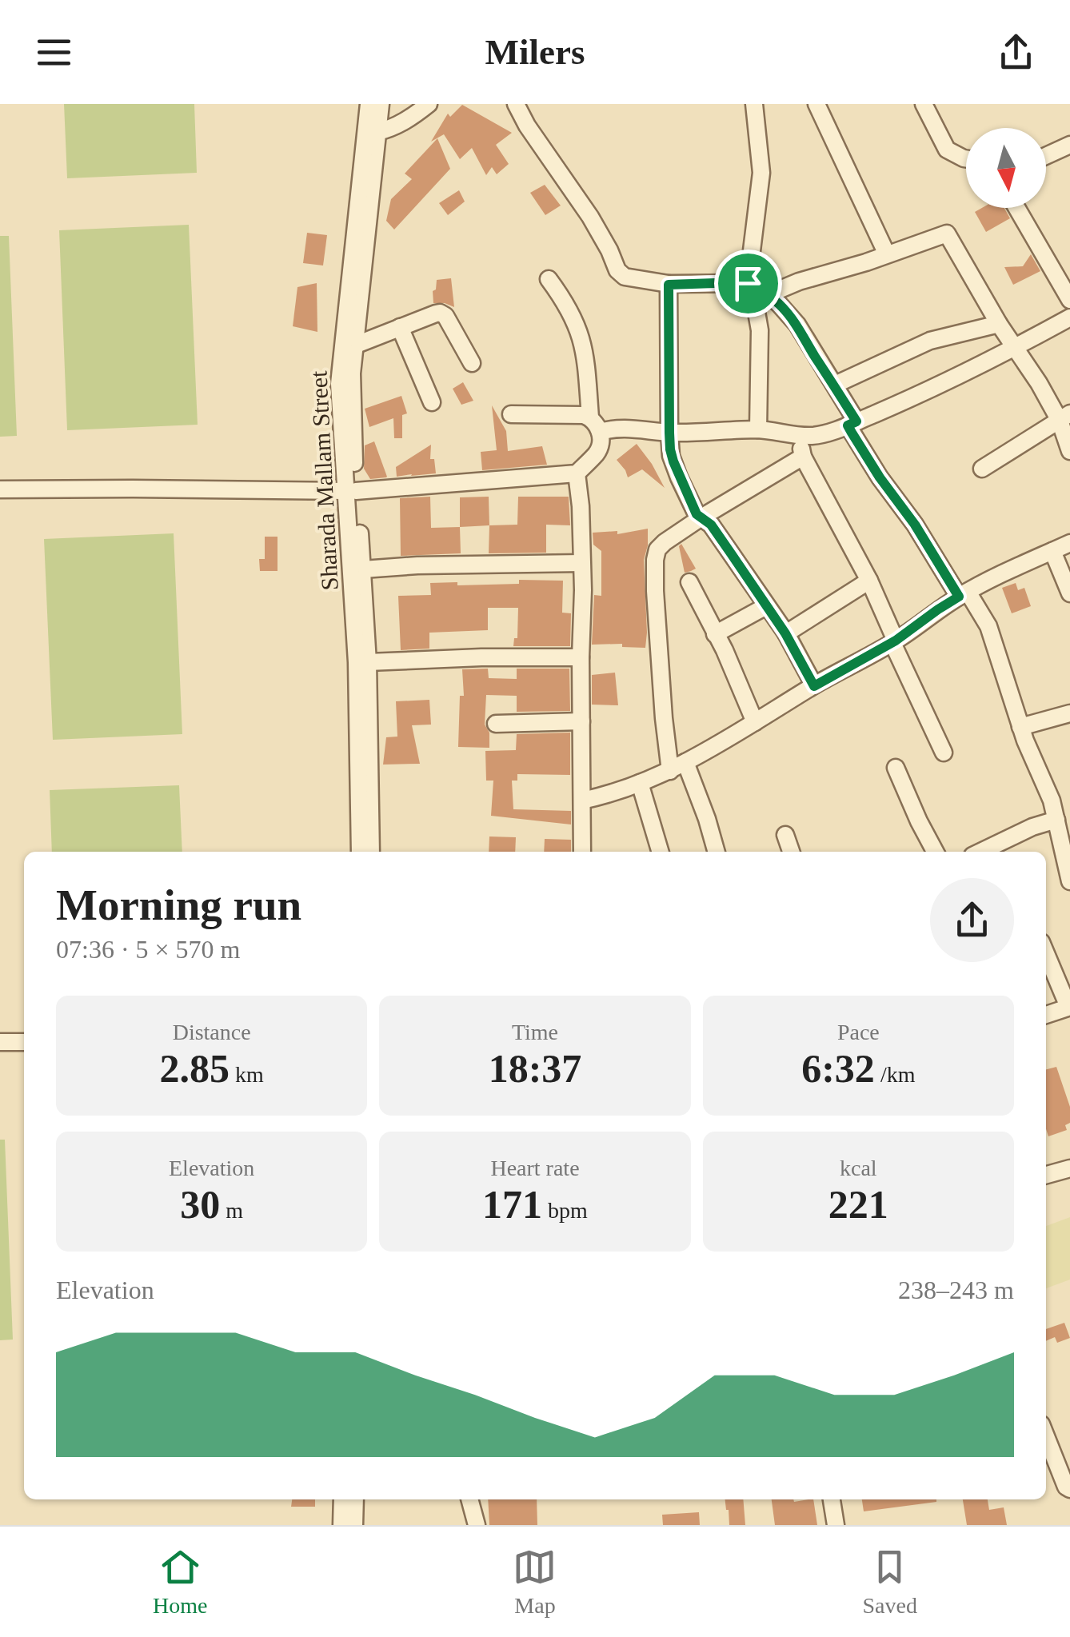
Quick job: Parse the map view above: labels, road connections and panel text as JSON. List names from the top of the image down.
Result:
{
  "streets": {
    "street": ["Sharada Mallam Street"]
  },
  "north": "bottom",
  "page": {
    "header": "Milers",
    "heading": ["Morning run", "07:36 · 5 × 570 m"],
    "stats": [
      ["Distance", "2.85 km"],
      ["Time", "18:37"],
      ["Pace", "6:32 /km"],
      ["Elevation", "30 m"],
      ["Heart rate", "171 bpm"],
      ["kcal", "221"]
    ],
    "chart": ["Elevation", "238–243 m"],
    "tabs": ["Home", "Map", "Saved"]
  }
}
